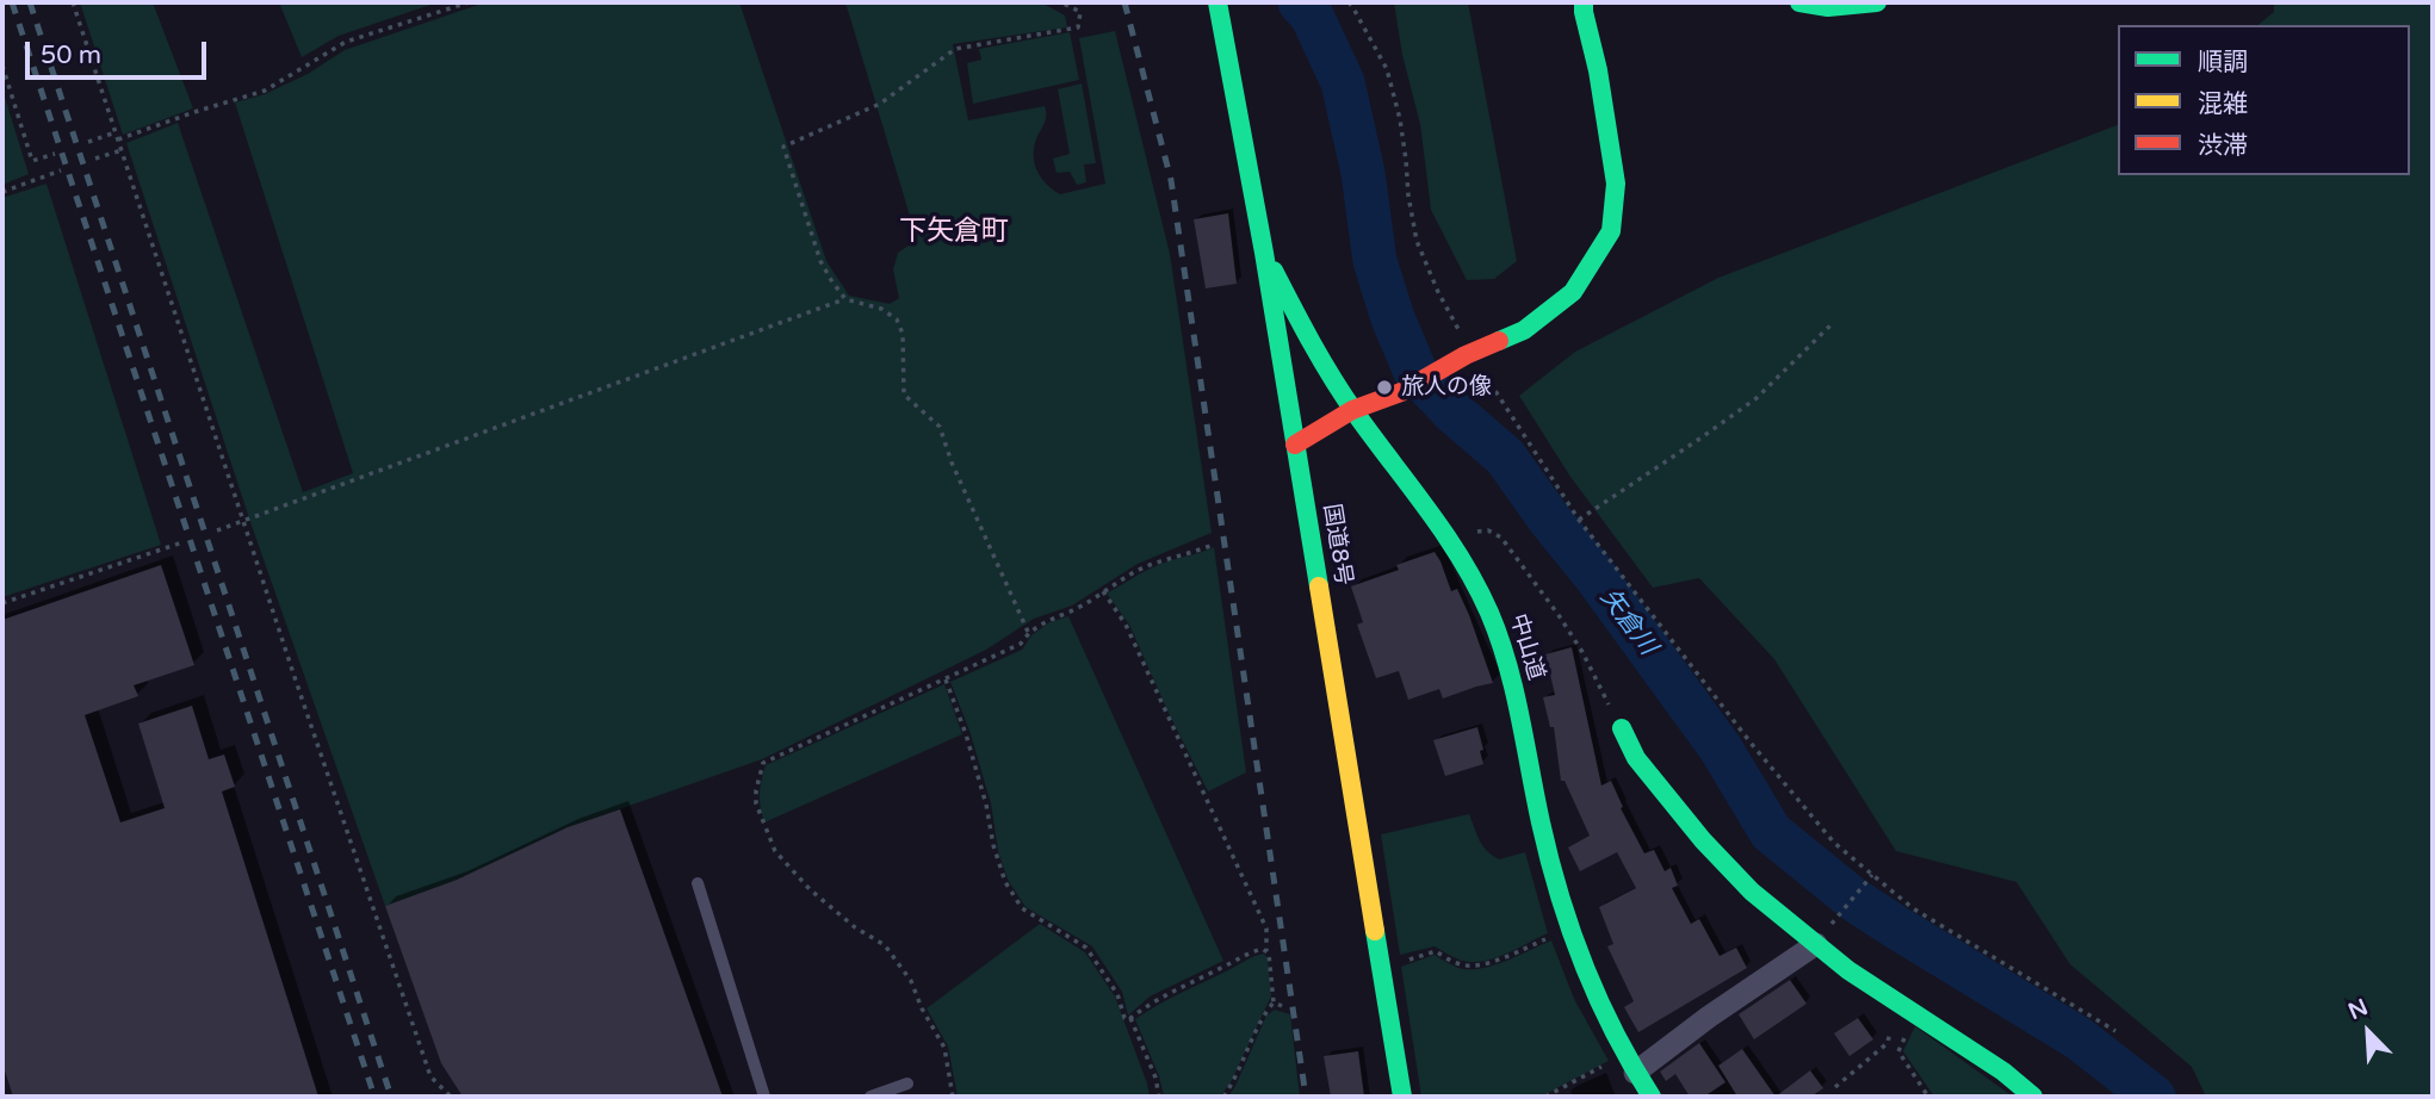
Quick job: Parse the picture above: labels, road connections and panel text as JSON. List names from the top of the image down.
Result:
{
  "streets": {
    "main road": ["国道8号", "中山道"]
  },
  "crossings": [
    ["国道8号", "中山道"]
  ],
  "districts": ["下矢倉町"],
  "water": ["矢倉川"],
  "places": ["旅人の像"],
  "legend": ["順調", "混雑", "渋滞"],
  "scale_bar": "50 m",
  "north": "top left"
}
